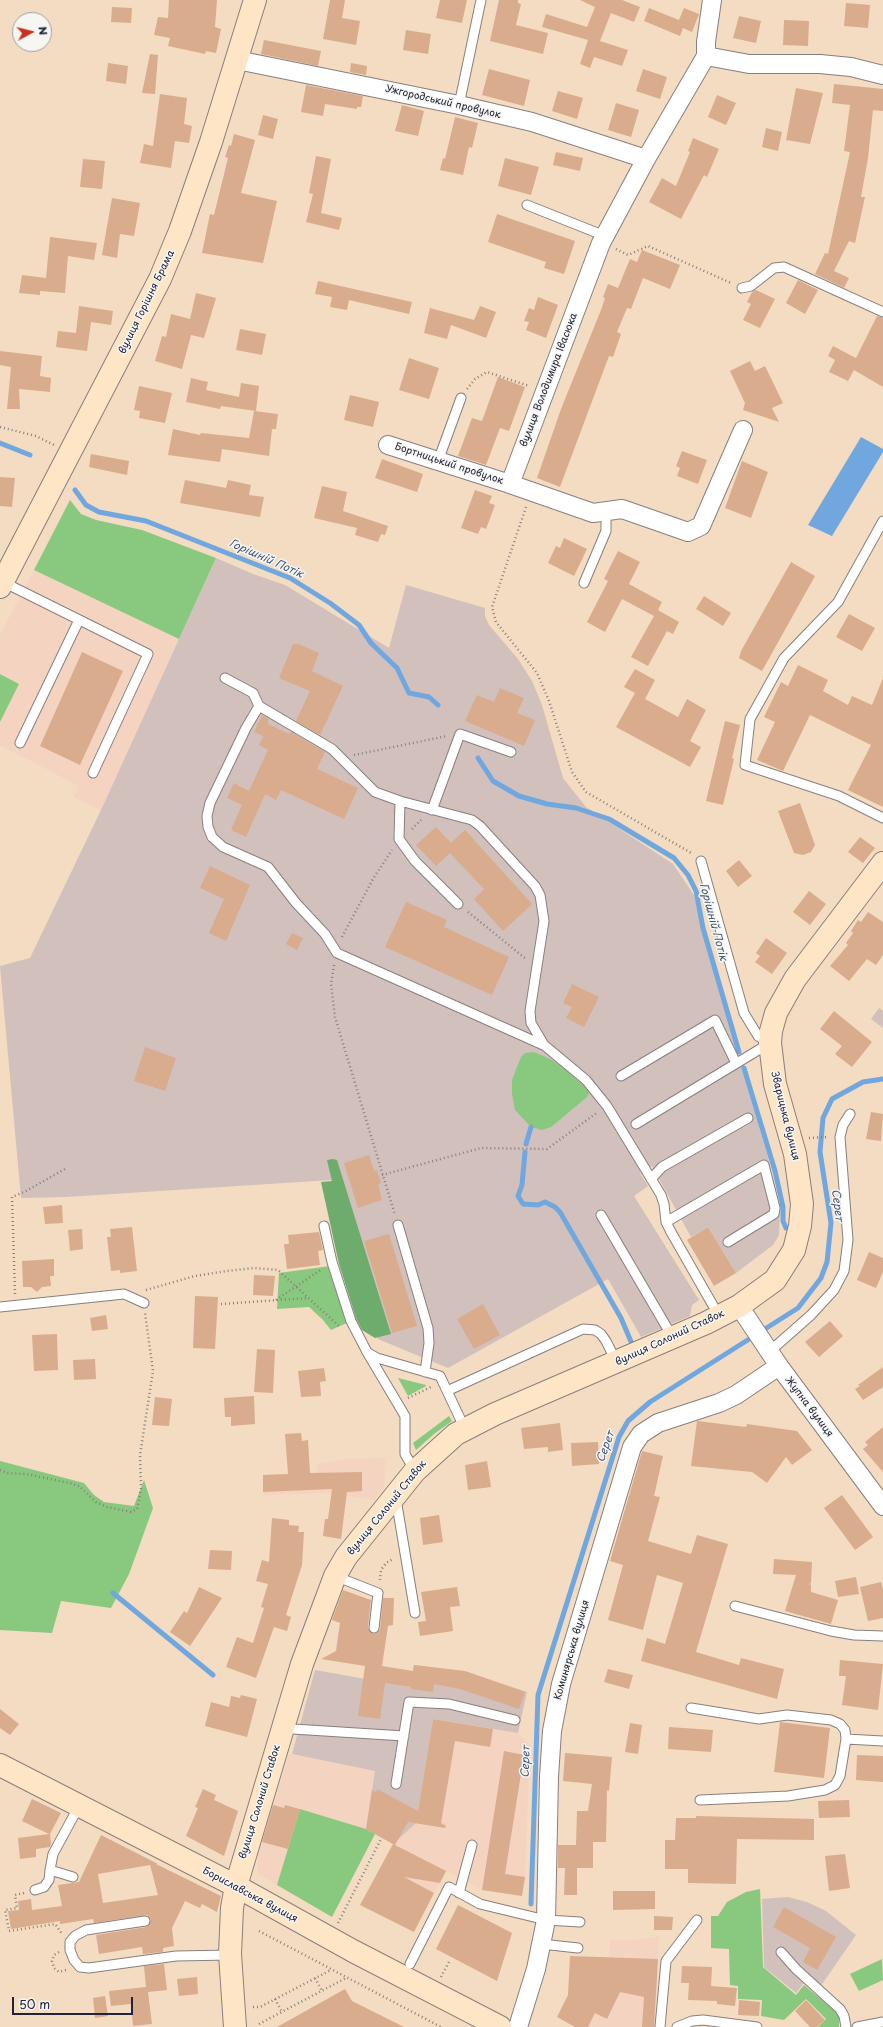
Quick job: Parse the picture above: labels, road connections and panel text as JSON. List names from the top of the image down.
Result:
{
  "streets": {
    "street": [
      "Ужгородський провулок",
      "вулиця Горішня Брама",
      "вулиця Володимира Івасюка",
      "Бортницький провулок",
      "Зварицька вулиця",
      "вулиця Солоний Ставок",
      "Жупна вулиця",
      "Коминярська вулиця",
      "Бориславська вулиця"
    ]
  },
  "crossings": [
    ["Ужгородський провулок", "вулиця Горішня Брама"],
    ["Ужгородський провулок", "вулиця Володимира Івасюка"],
    ["вулиця Володимира Івасюка", "Бортницький провулок"],
    ["Зварицька вулиця", "вулиця Солоний Ставок"],
    ["Зварицька вулиця", "Жупна вулиця"],
    ["вулиця Солоний Ставок", "Жупна вулиця"],
    ["вулиця Солоний Ставок", "Бориславська вулиця"],
    ["Жупна вулиця", "Коминярська вулиця"]
  ],
  "water": ["Горішній Потік", "Серет"],
  "scale_bar": "50 m",
  "north": "right"
}
